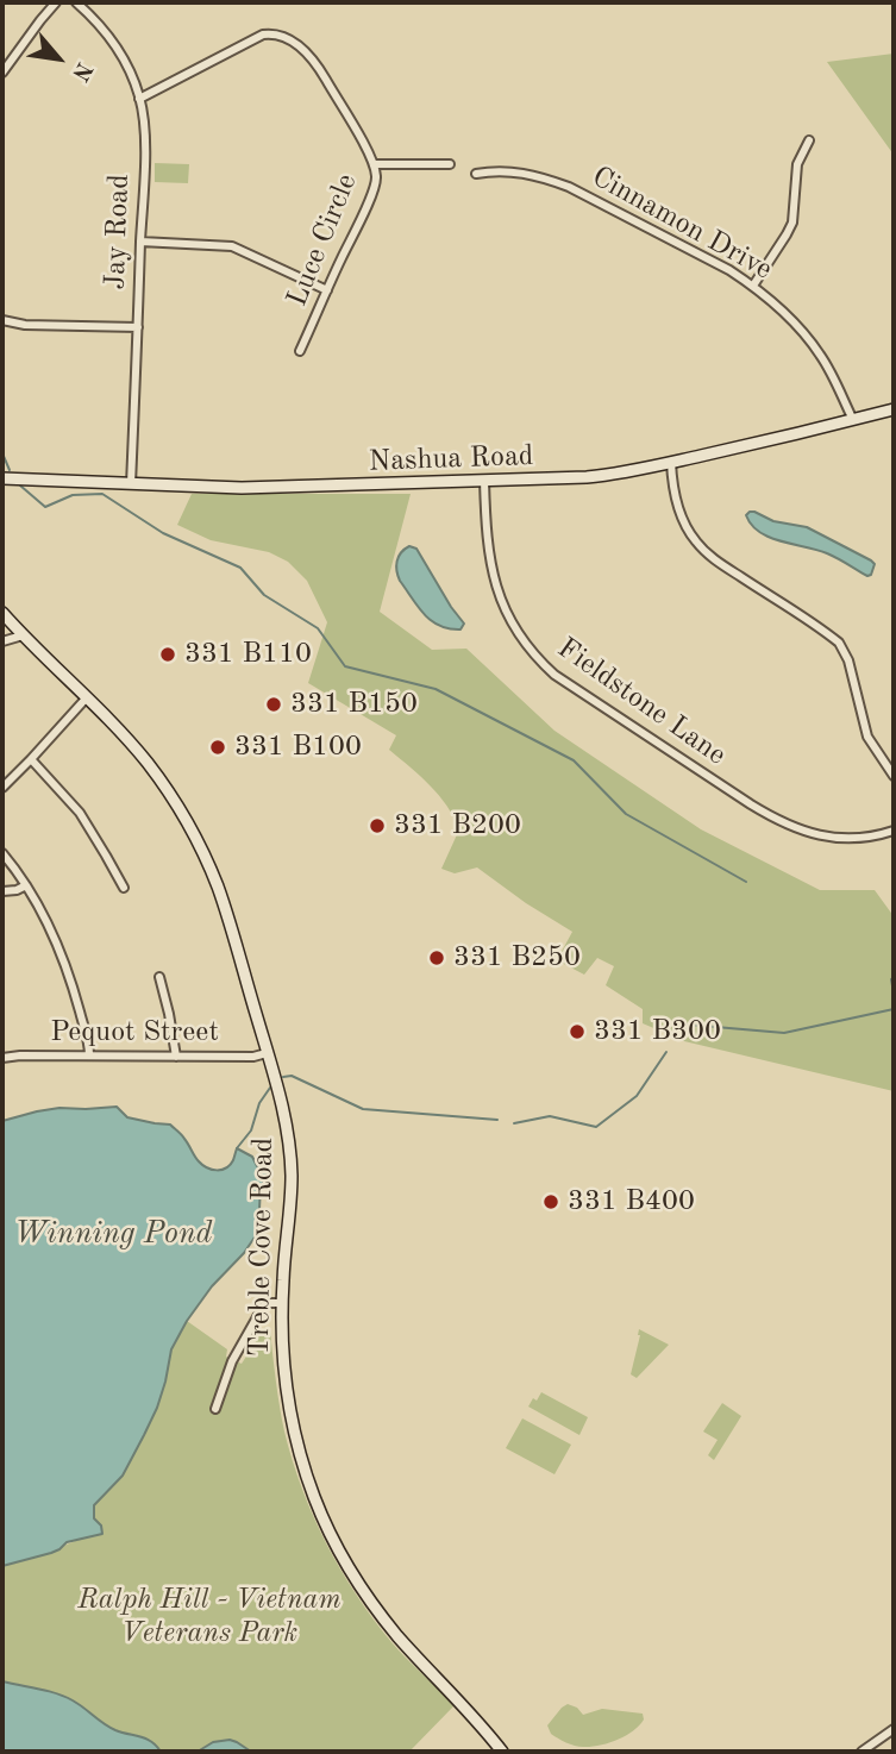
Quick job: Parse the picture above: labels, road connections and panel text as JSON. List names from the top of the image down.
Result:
{
  "streets": {
    "main road": ["Nashua Road", "Treble Cove Road"],
    "street": [
      "Cinnamon Drive",
      "Jay Road",
      "Luce Circle",
      "Fieldstone Lane",
      "Pequot Street"
    ]
  },
  "crossings": [
    ["Cinnamon Drive", "Nashua Road"],
    ["Jay Road", "Luce Circle"],
    ["Jay Road", "Nashua Road"],
    ["Nashua Road", "Fieldstone Lane"],
    ["Pequot Street", "Treble Cove Road"]
  ],
  "water": ["Winning Pond"],
  "parks": ["Ralph Hill - Vietnam Veterans Park"],
  "places": [
    "331 B110",
    "331 B150",
    "331 B100",
    "331 B200",
    "331 B250",
    "331 B300",
    "331 B400"
  ],
  "north": "bottom right"
}
